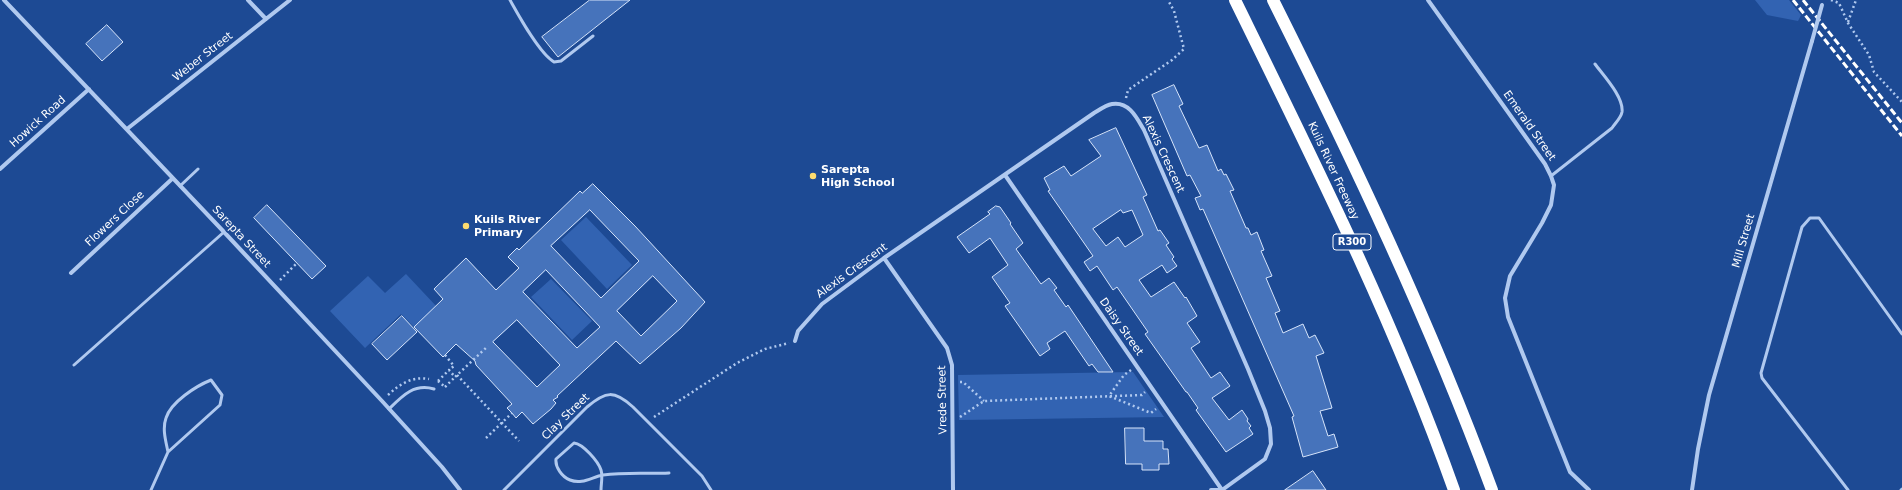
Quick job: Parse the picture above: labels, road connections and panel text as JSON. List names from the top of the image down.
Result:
{
  "streets": {
    "highway": ["Kuils River Freeway", "R300"],
    "street": [
      "Weber Street",
      "Howick Road",
      "Emerald Street",
      "Alexis Crescent",
      "Flowers Close",
      "Sarepta Street",
      "Mill Street",
      "Daisy Street",
      "Vrede Street"
    ],
    "lane": ["Clay Street"]
  },
  "crossings": [
    ["Weber Street", "Sarepta Street"],
    ["Howick Road", "Sarepta Street"],
    ["Alexis Crescent", "Daisy Street"],
    ["Alexis Crescent", "Vrede Street"],
    ["Flowers Close", "Sarepta Street"]
  ],
  "places": ["Sarepta High School", "Kuils River Primary"]
}
